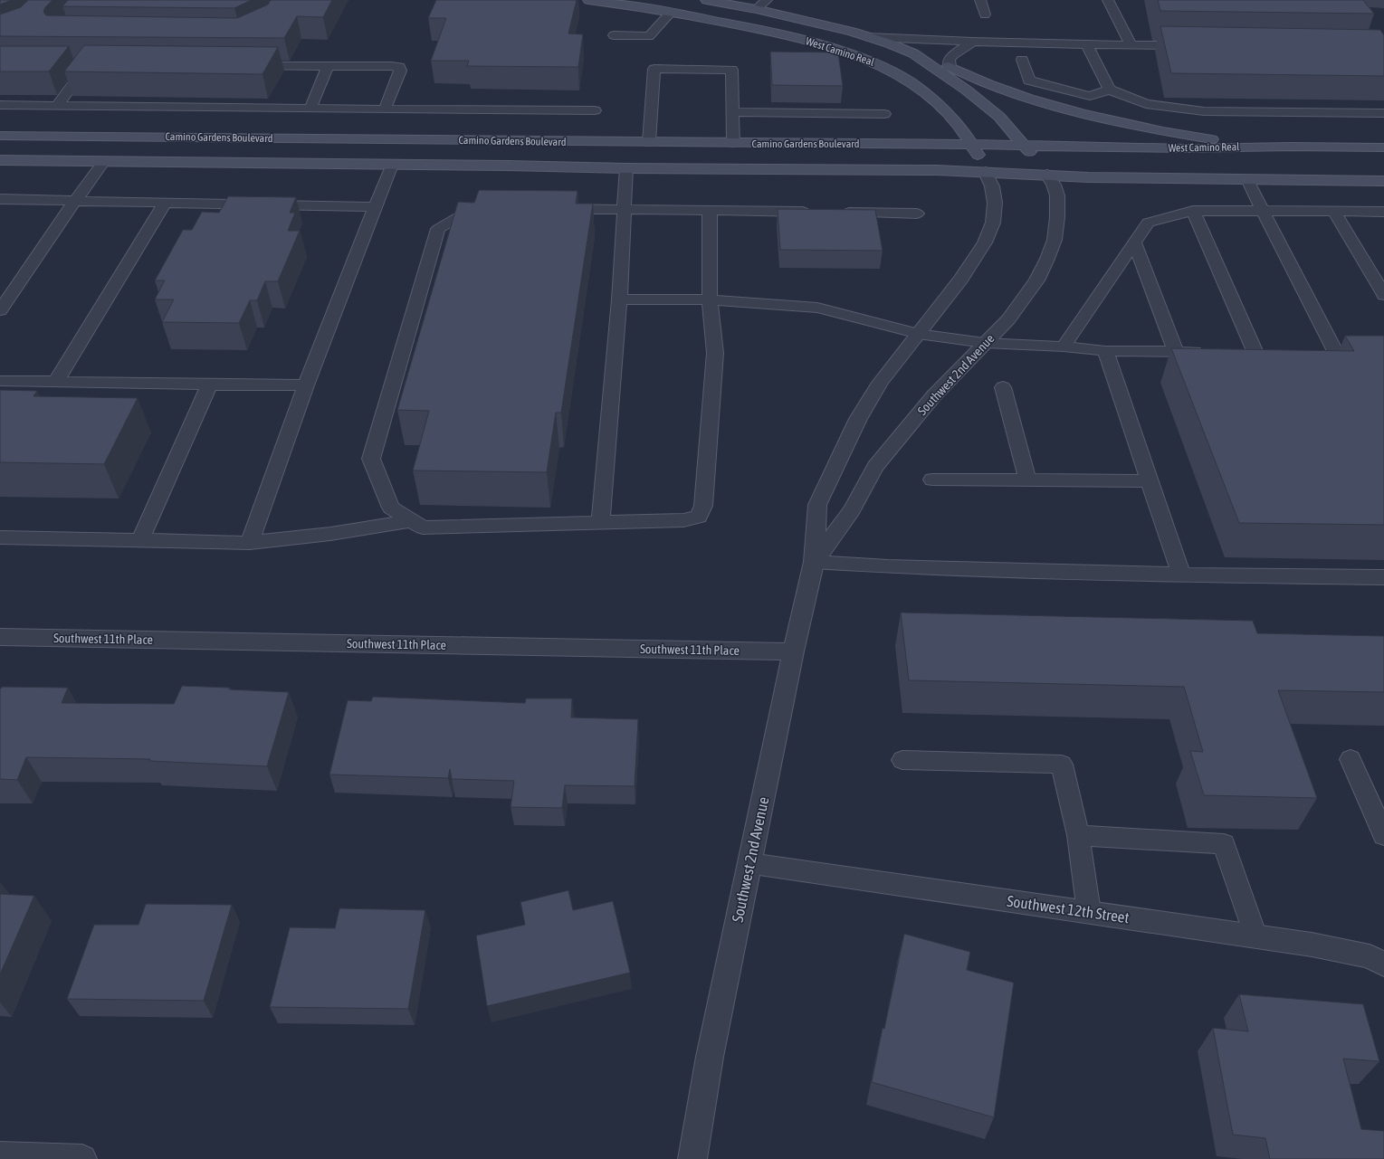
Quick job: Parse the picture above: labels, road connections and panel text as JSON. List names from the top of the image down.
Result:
{
  "streets": {
    "street": [
      "West Camino Real",
      "Camino Gardens Boulevard",
      "Southwest 2nd Avenue",
      "Southwest 11th Place",
      "Southwest 12th Street"
    ]
  },
  "crossings": [
    ["West Camino Real", "Camino Gardens Boulevard"],
    ["West Camino Real", "Southwest 2nd Avenue"],
    ["Camino Gardens Boulevard", "Southwest 2nd Avenue"],
    ["Southwest 2nd Avenue", "Southwest 11th Place"],
    ["Southwest 2nd Avenue", "Southwest 12th Street"]
  ]
}
